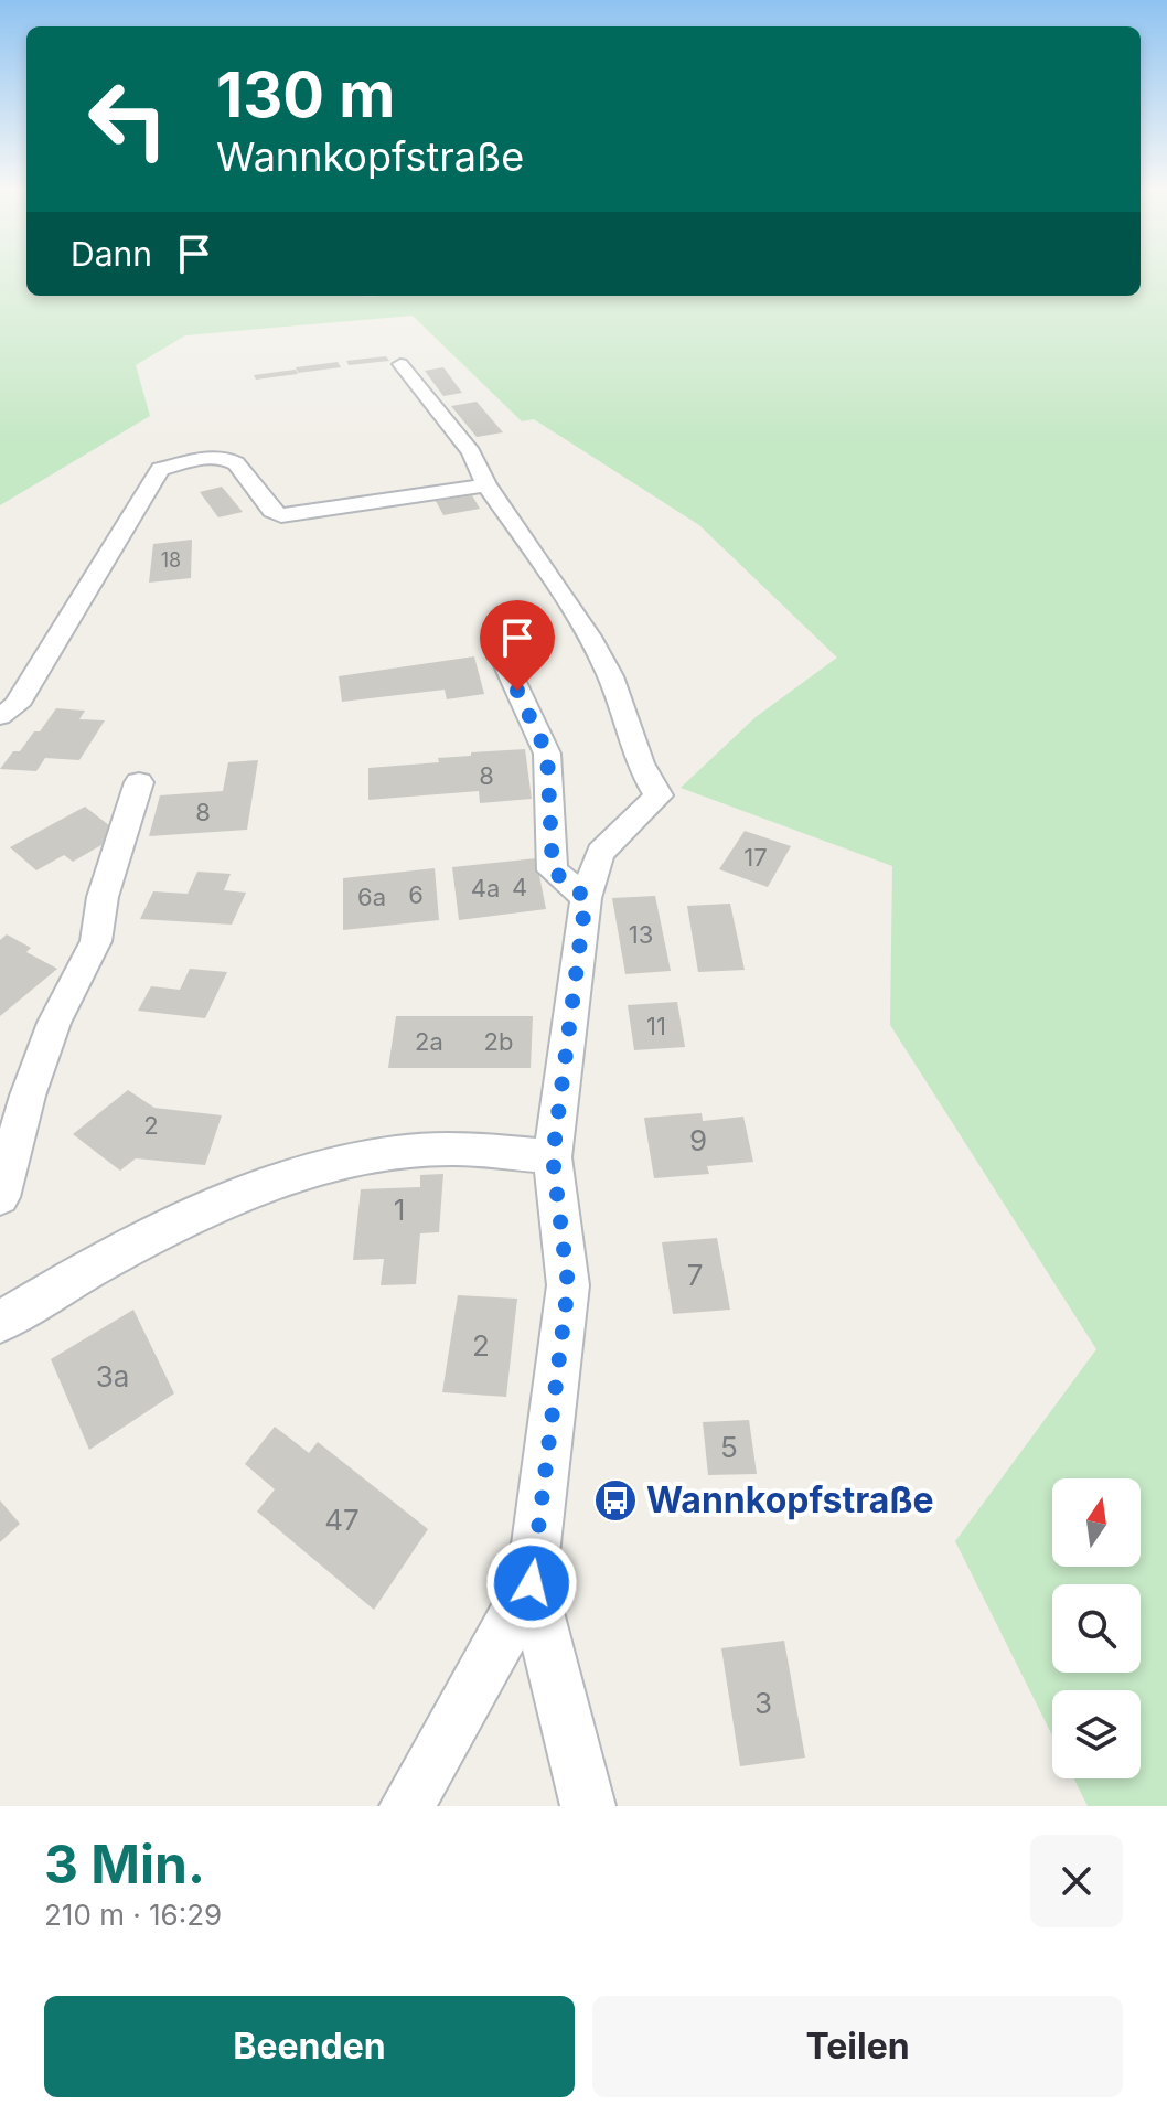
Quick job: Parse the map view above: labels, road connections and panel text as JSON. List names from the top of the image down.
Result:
{
  "places": {
    "bus stop": ["Wannkopfstraße"]
  },
  "house_numbers": [
    "18",
    "8",
    "8",
    "17",
    "4",
    "4a",
    "6",
    "6a",
    "13",
    "11",
    "2a",
    "2b",
    "2",
    "9",
    "1",
    "7",
    "2",
    "3a",
    "5",
    "47",
    "3"
  ],
  "north": "top",
  "page": {
    "turn": ["130 m", "Wannkopfstraße"],
    "then": "Dann",
    "heading": ["3 Min.", "210 m · 16:29"],
    "buttons": ["Beenden", "Teilen"]
  }
}
